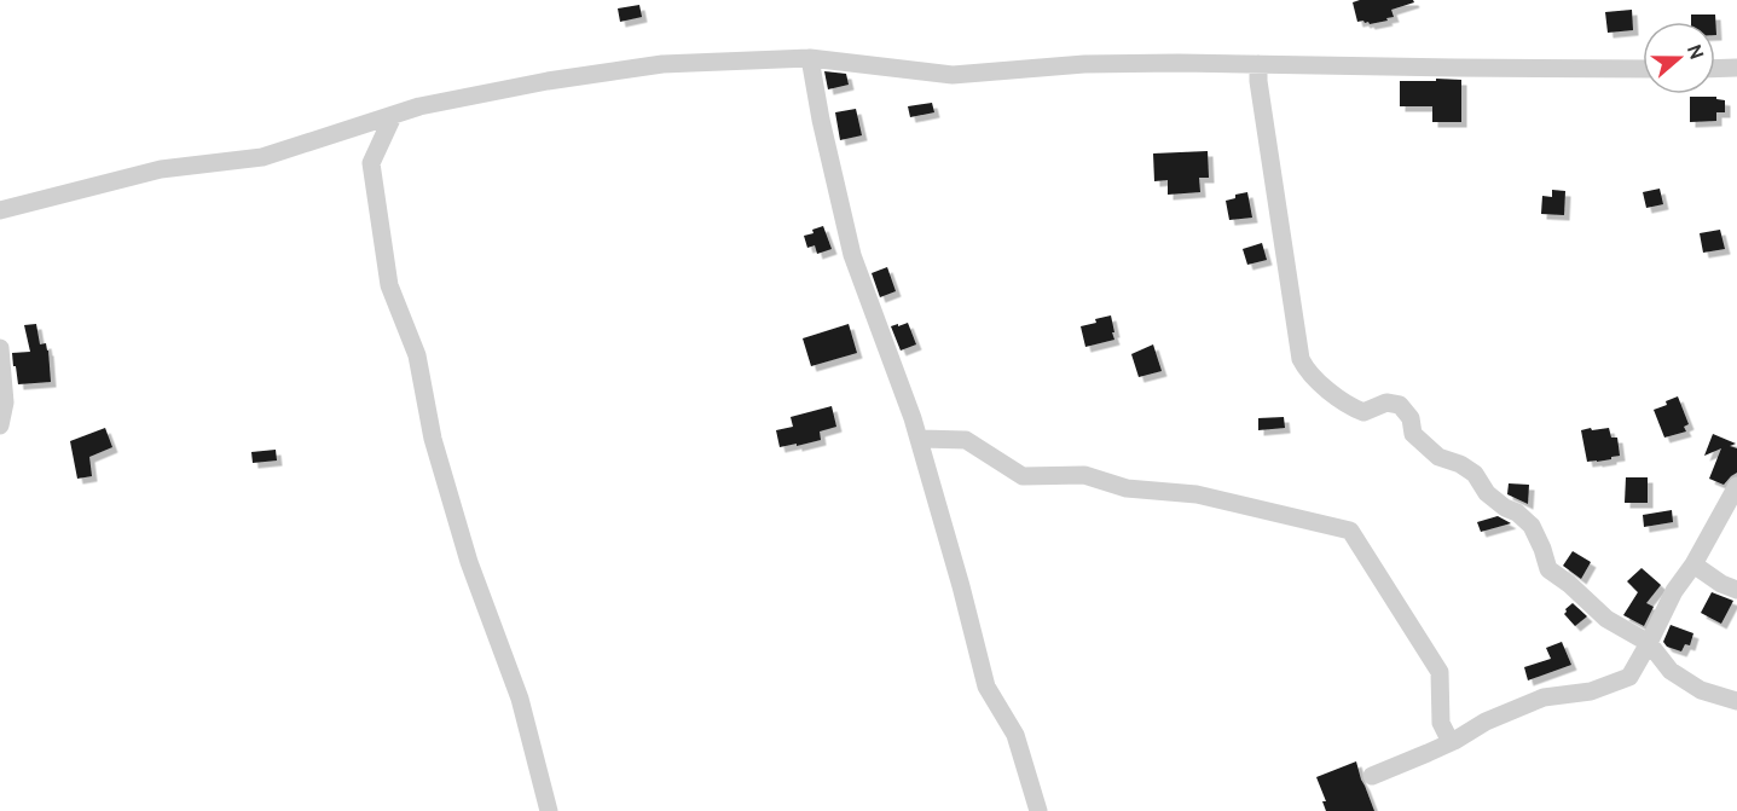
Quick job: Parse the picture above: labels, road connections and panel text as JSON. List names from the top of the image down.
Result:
{
  "north": "right"
}
